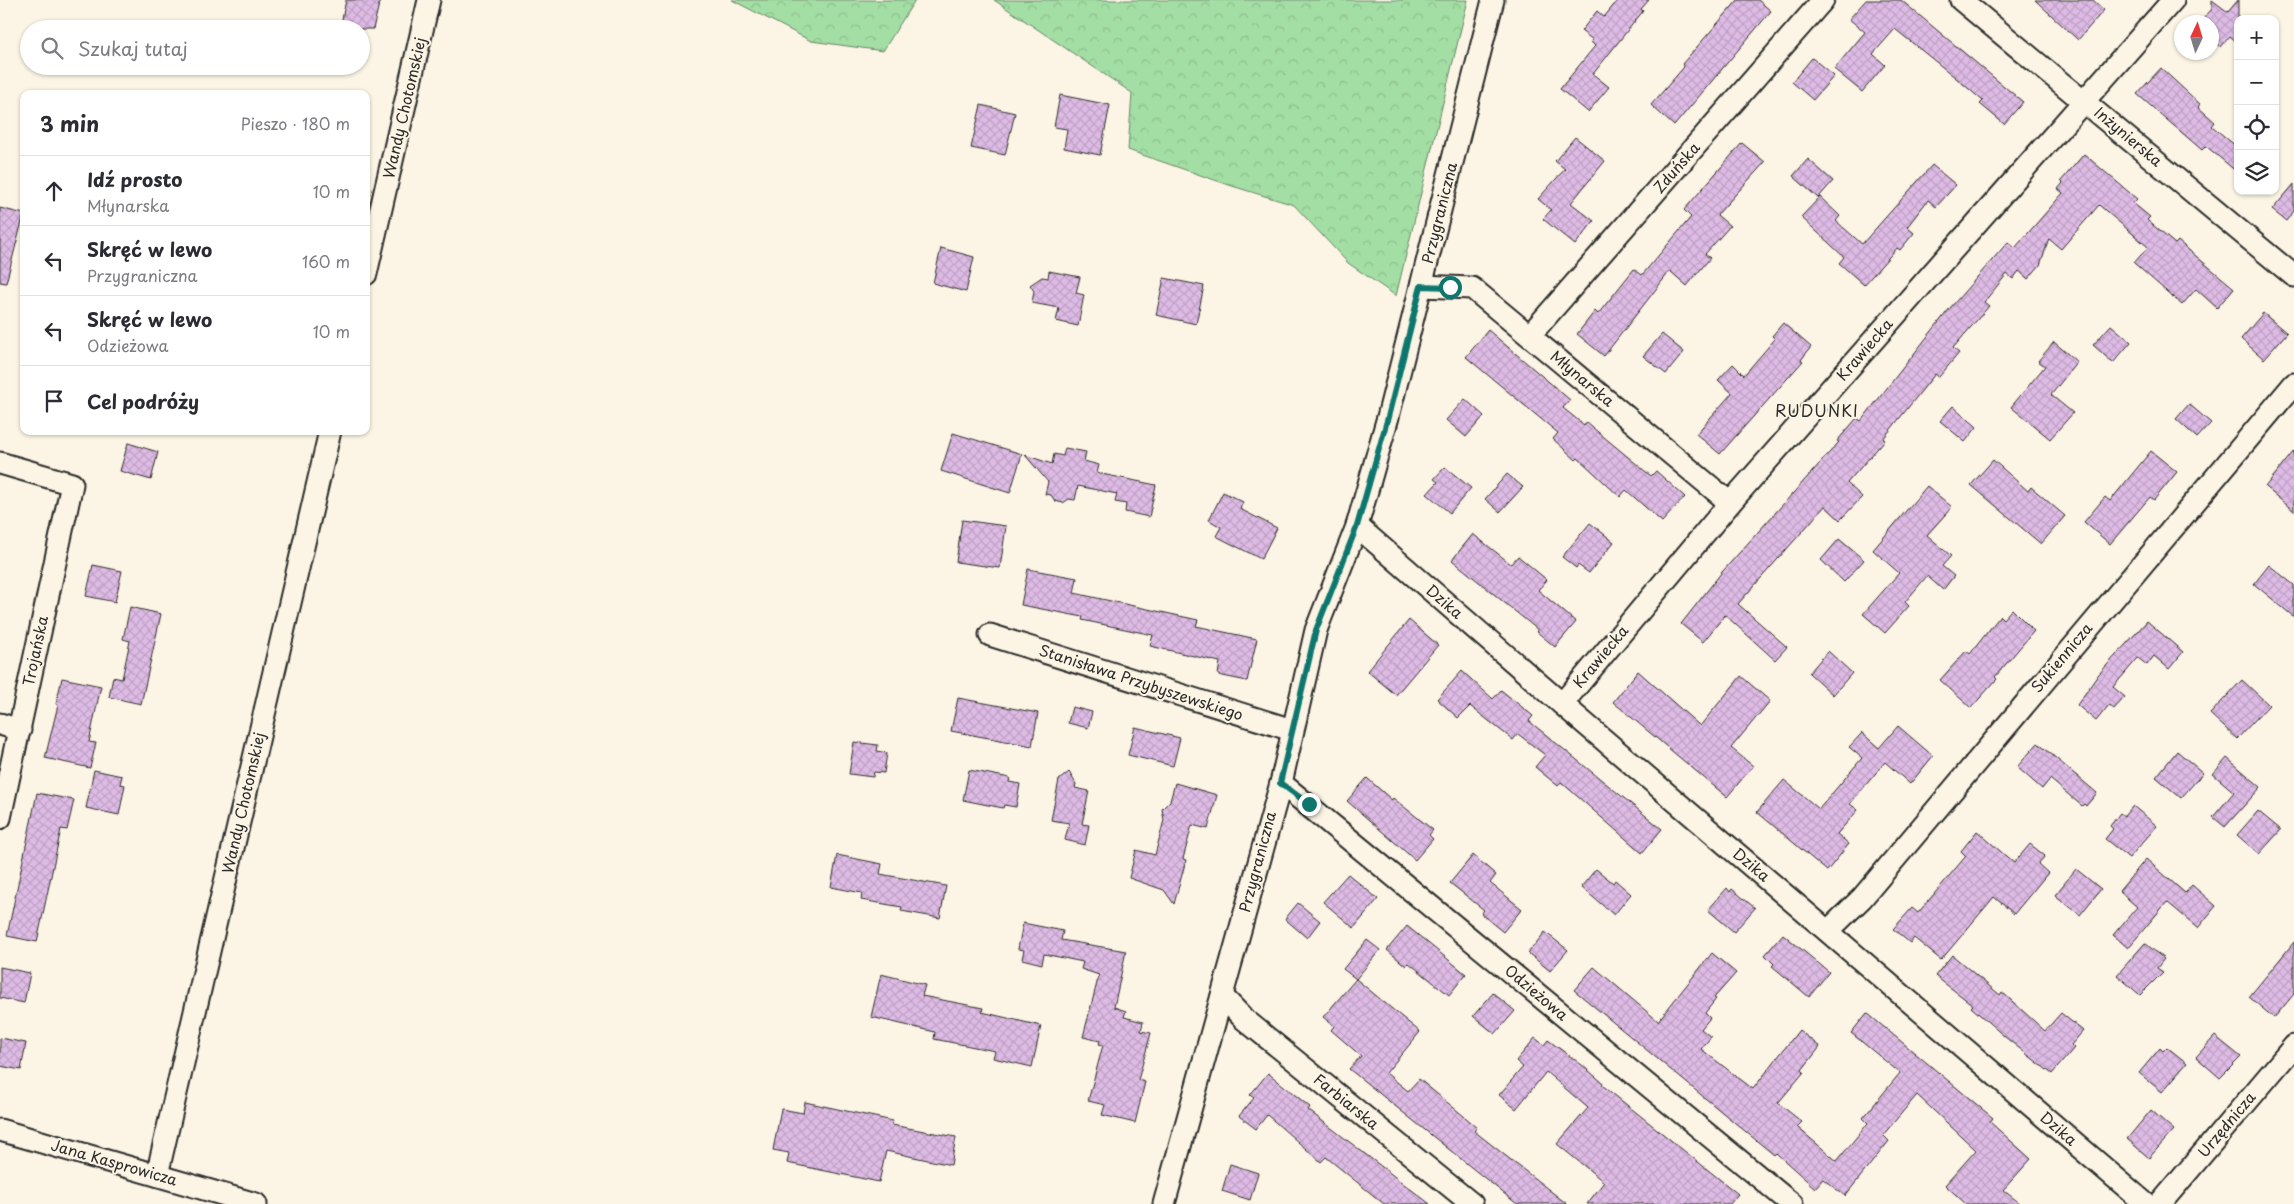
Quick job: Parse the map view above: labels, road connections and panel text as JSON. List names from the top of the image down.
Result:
{
  "streets": {
    "street": [
      "Wandy Chotomskiej",
      "Inżynierska",
      "Zduńska",
      "Przygraniczna",
      "Krawiecka",
      "Młynarska",
      "Dzika",
      "Trojańska",
      "Sukiennicza",
      "Stanisława Przybyszewskiego",
      "Odzieżowa",
      "Farbiarska",
      "Urzędnicza",
      "Jana Kasprowicza"
    ]
  },
  "crossings": [
    ["Wandy Chotomskiej", "Jana Kasprowicza"],
    ["Inżynierska", "Krawiecka"],
    ["Zduńska", "Młynarska"],
    ["Przygraniczna", "Młynarska"],
    ["Przygraniczna", "Dzika"],
    ["Przygraniczna", "Stanisława Przybyszewskiego"],
    ["Przygraniczna", "Odzieżowa"],
    ["Przygraniczna", "Farbiarska"],
    ["Krawiecka", "Młynarska"],
    ["Krawiecka", "Dzika"],
    ["Dzika", "Sukiennicza"]
  ],
  "districts": ["RUDUNKI"],
  "north": "top",
  "page": {
    "map_buttons": ["+", "−"],
    "search": "Szukaj tutaj",
    "heading": ["3 min", "Pieszo · 180 m"],
    "list": [
      ["Idź prosto", "Młynarska", "10 m"],
      ["Skręć w lewo", "Przygraniczna", "160 m"],
      ["Skręć w lewo", "Odzieżowa", "10 m"],
      "Cel podróży"
    ]
  }
}
